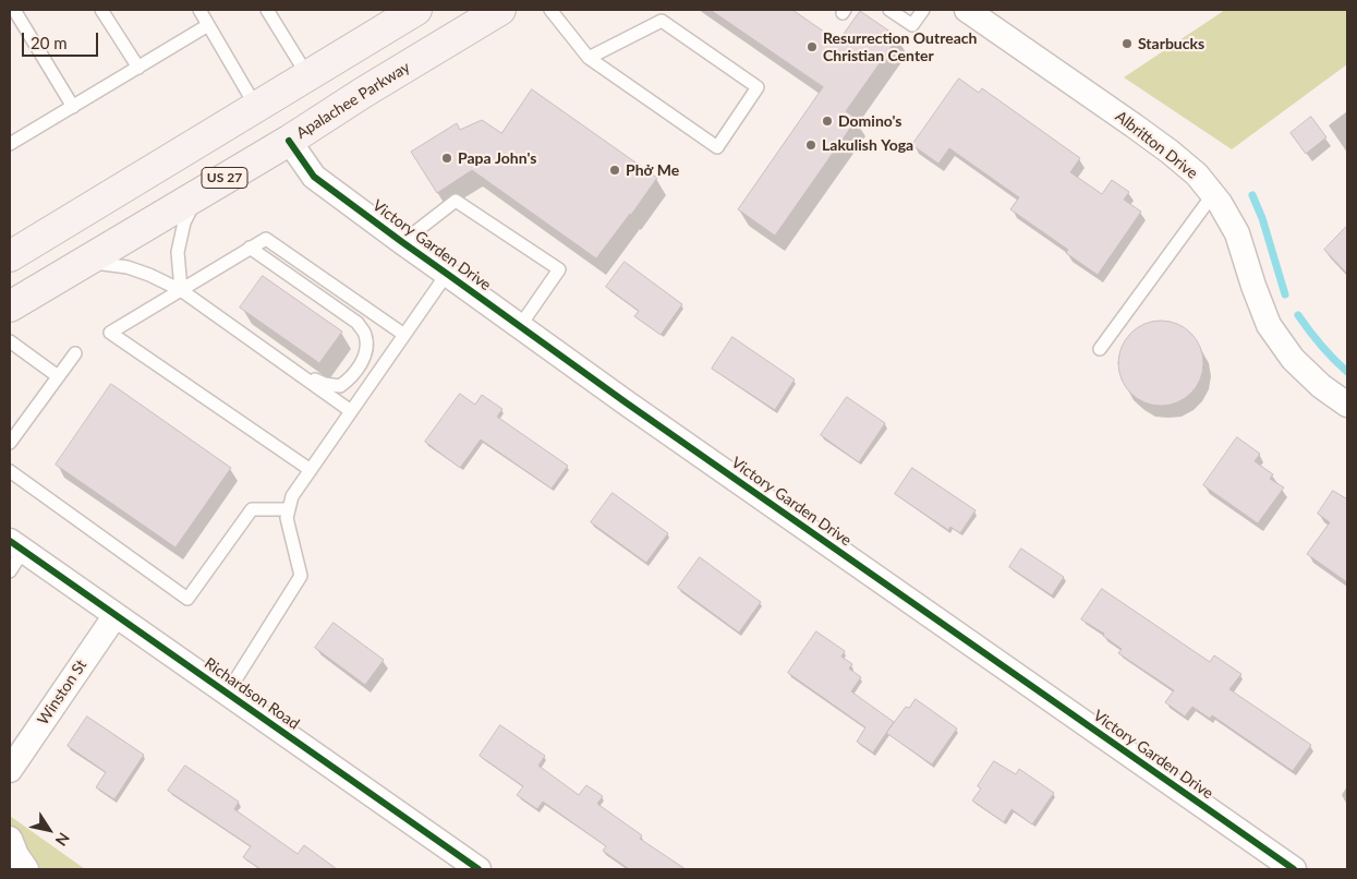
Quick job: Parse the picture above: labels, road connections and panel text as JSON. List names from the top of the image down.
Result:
{
  "streets": {
    "main road": ["Apalachee Parkway", "US 27"],
    "street": [
      "Albritton Drive",
      "Victory Garden Drive",
      "Winston St",
      "Richardson Road"
    ]
  },
  "crossings": [
    ["Apalachee Parkway", "Victory Garden Drive"],
    ["Winston St", "Richardson Road"]
  ],
  "places": [
    "Starbucks",
    "Resurrection Outreach Christian Center",
    "Domino's",
    "Lakulish Yoga",
    "Papa John's",
    "Phở Me"
  ],
  "scale_bar": "20 m",
  "north": "bottom right"
}
